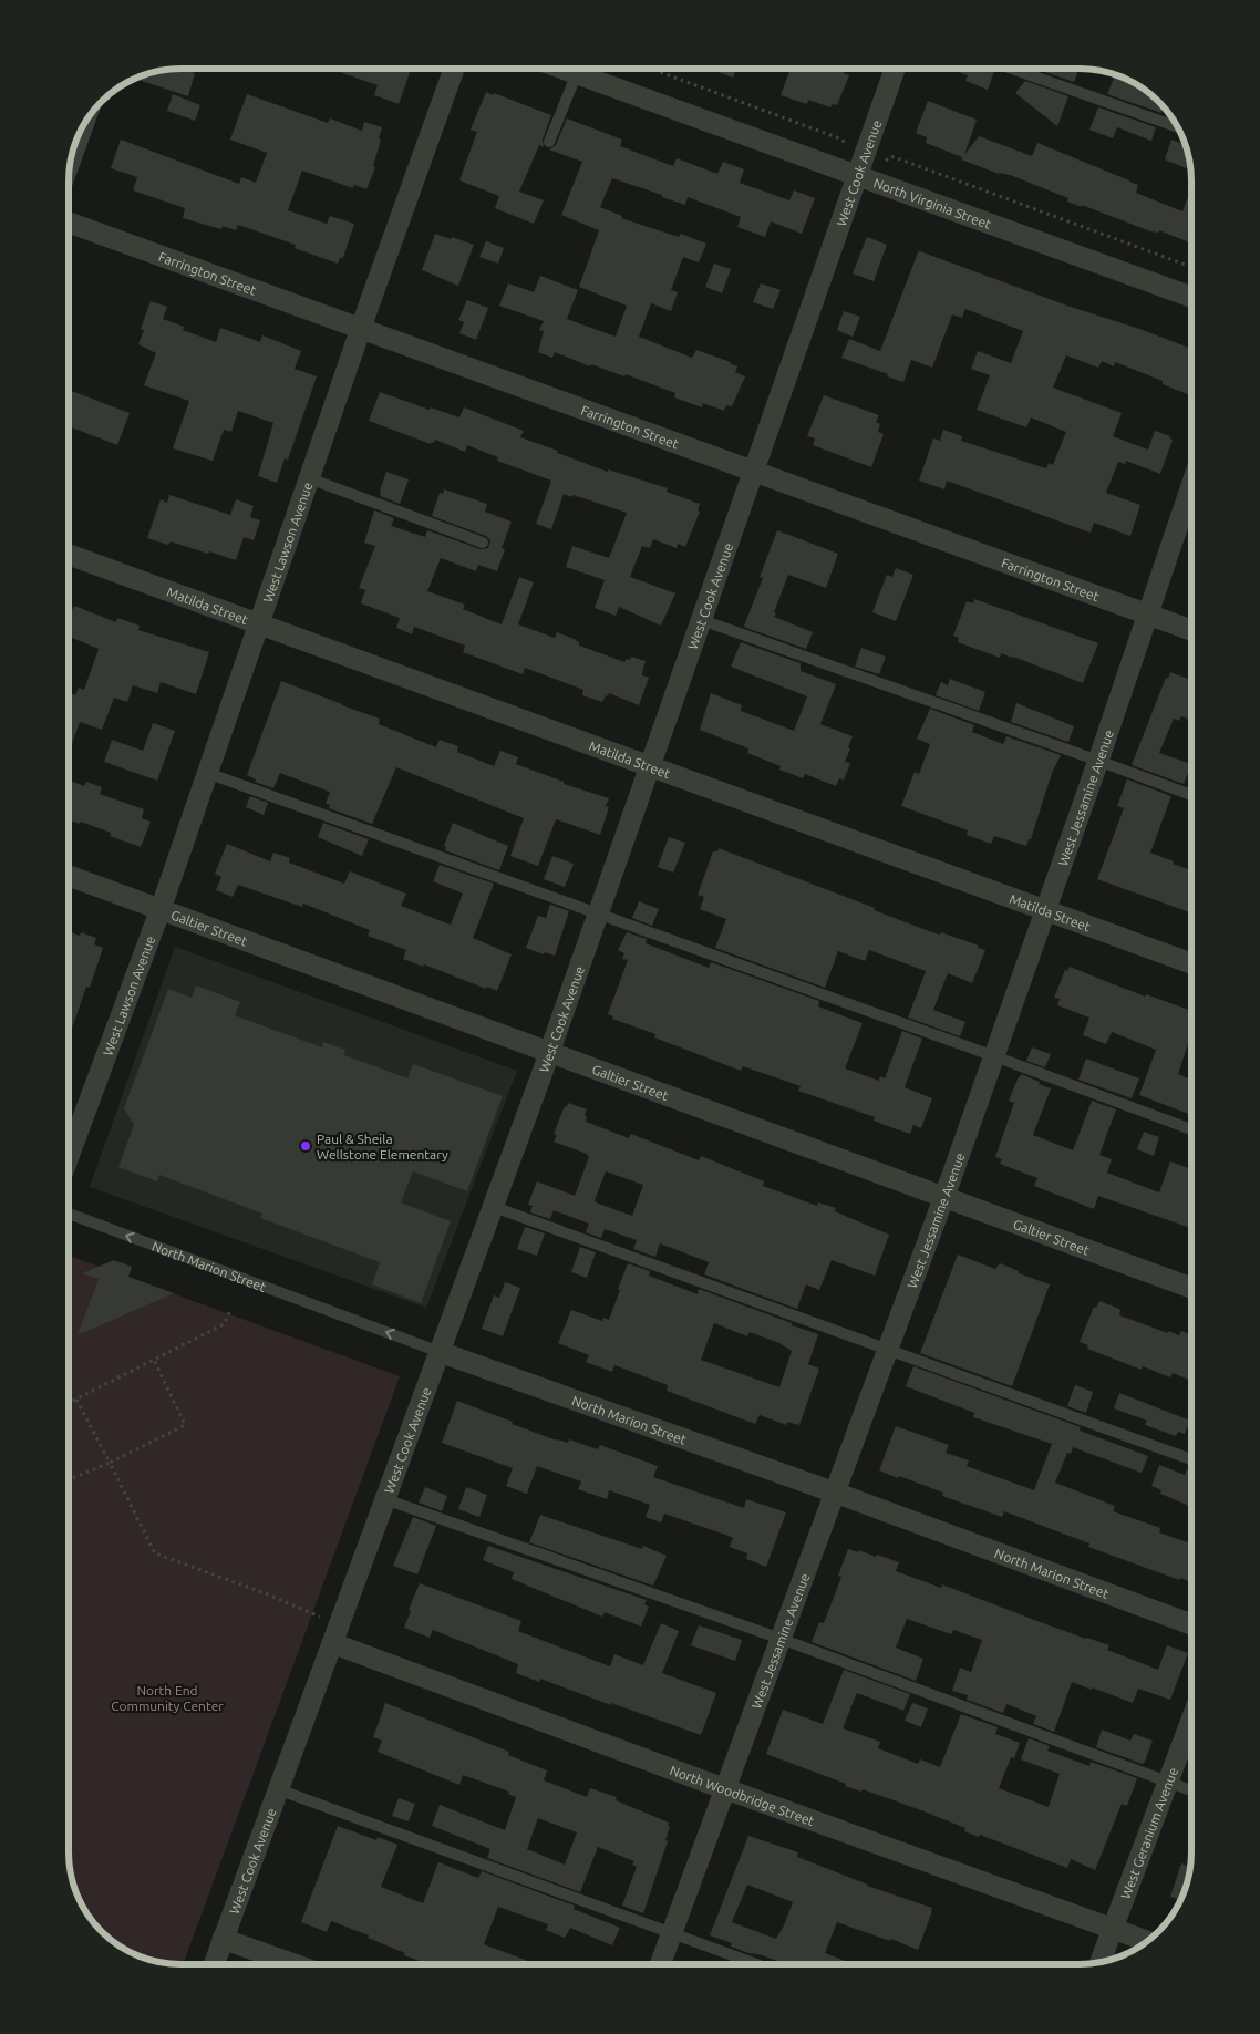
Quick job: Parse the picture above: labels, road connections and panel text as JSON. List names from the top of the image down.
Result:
{
  "streets": {
    "street": [
      "West Cook Avenue",
      "North Virginia Street",
      "Farrington Street",
      "West Lawson Avenue",
      "Matilda Street",
      "West Jessamine Avenue",
      "Galtier Street",
      "North Marion Street",
      "North Woodbridge Street",
      "West Geranium Avenue"
    ]
  },
  "crossings": [
    ["West Cook Avenue", "North Virginia Street"],
    ["West Cook Avenue", "Farrington Street"],
    ["West Cook Avenue", "Matilda Street"],
    ["West Cook Avenue", "Galtier Street"],
    ["West Cook Avenue", "North Marion Street"],
    ["West Cook Avenue", "North Woodbridge Street"],
    ["Farrington Street", "West Lawson Avenue"],
    ["Farrington Street", "West Jessamine Avenue"],
    ["West Lawson Avenue", "Matilda Street"],
    ["West Lawson Avenue", "Galtier Street"],
    ["Matilda Street", "West Jessamine Avenue"],
    ["West Jessamine Avenue", "Galtier Street"],
    ["West Jessamine Avenue", "North Marion Street"],
    ["West Jessamine Avenue", "North Woodbridge Street"],
    ["North Woodbridge Street", "West Geranium Avenue"]
  ],
  "parks": ["North End Community Center"],
  "places": ["Paul & Sheila Wellstone Elementary"]
}
